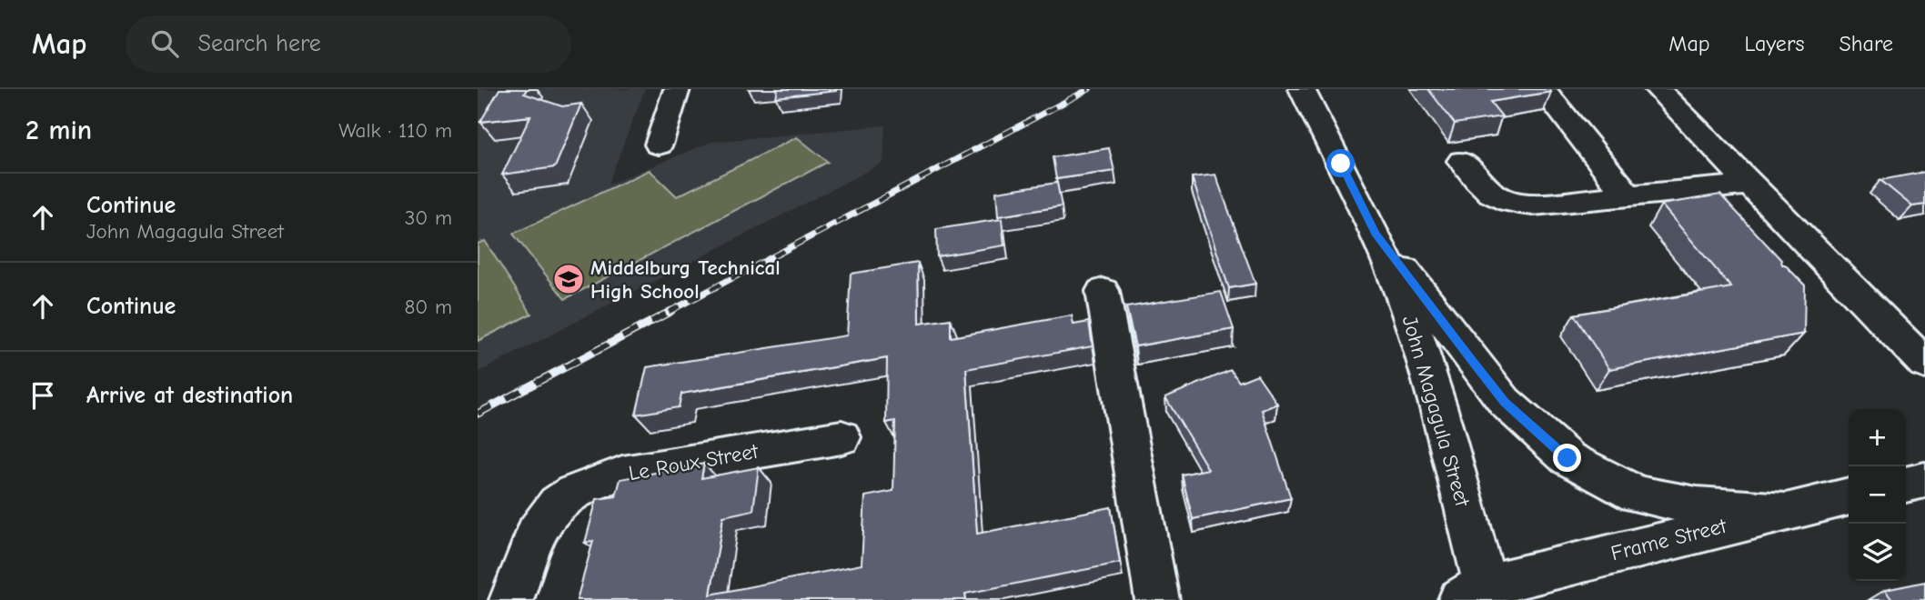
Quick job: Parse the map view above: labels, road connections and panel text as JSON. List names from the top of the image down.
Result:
{
  "streets": {
    "street": ["John Magagula Street", "Le Roux Street", "Frame Street"]
  },
  "crossings": [
    ["John Magagula Street", "Frame Street"]
  ],
  "places": {
    "school or university": ["Middelburg Technical High School"]
  },
  "page": {
    "header": "Map",
    "search": "Search here",
    "nav": ["Map", "Layers", "Share"],
    "heading": ["2 min", "Walk · 110 m"],
    "list": [
      ["Continue", "John Magagula Street", "30 m"],
      ["Continue", "80 m"],
      "Arrive at destination"
    ],
    "map_buttons": ["+", "−"]
  }
}
